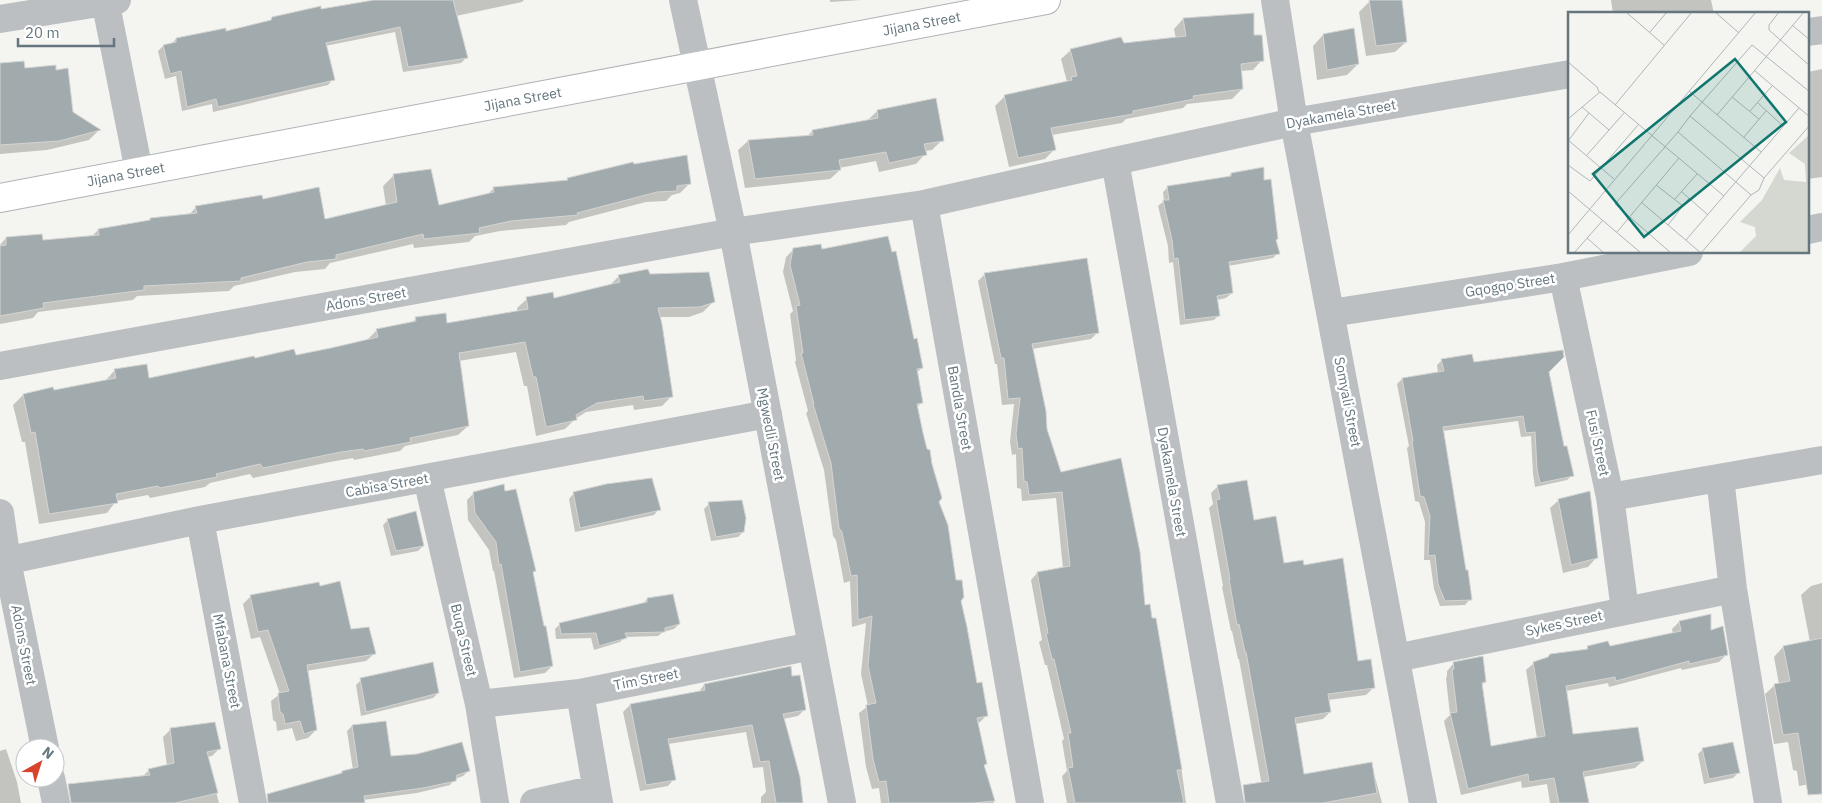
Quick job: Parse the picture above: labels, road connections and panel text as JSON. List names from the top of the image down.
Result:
{
  "streets": {
    "street": [
      "Jijana Street",
      "Dyakamela Street",
      "Gqogqo Street",
      "Adons Street",
      "Somyali Street",
      "Bandla Street",
      "Mgwedli Street",
      "Fusi Street",
      "Cabisa Street",
      "Sykes Street",
      "Buqa Street",
      "Mfabana Street",
      "Tim Street"
    ]
  },
  "crossings": [
    ["Jijana Street", "Mgwedli Street"],
    ["Dyakamela Street", "Somyali Street"],
    ["Dyakamela Street", "Bandla Street"],
    ["Gqogqo Street", "Somyali Street"],
    ["Gqogqo Street", "Fusi Street"],
    ["Adons Street", "Mgwedli Street"],
    ["Adons Street", "Cabisa Street"],
    ["Somyali Street", "Sykes Street"],
    ["Mgwedli Street", "Cabisa Street"],
    ["Mgwedli Street", "Tim Street"],
    ["Fusi Street", "Sykes Street"],
    ["Cabisa Street", "Buqa Street"],
    ["Cabisa Street", "Mfabana Street"],
    ["Buqa Street", "Tim Street"]
  ],
  "scale_bar": "20 m",
  "north": "top right"
}
